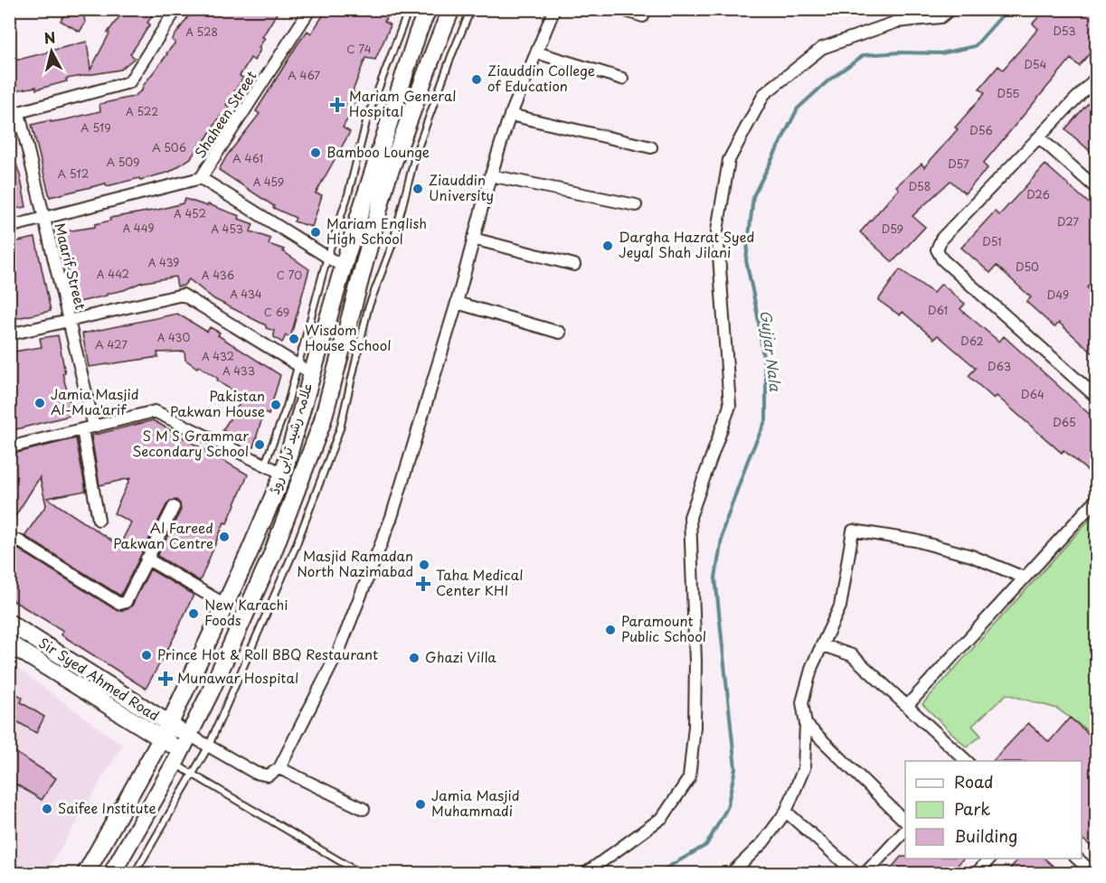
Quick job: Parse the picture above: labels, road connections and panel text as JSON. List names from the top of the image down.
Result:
{
  "streets": {
    "main road": ["علامہ رشید ترابی روڈ", "Sir Syed Ahmed Road"],
    "street": ["Shaheen Street", "Maarif Street"]
  },
  "crossings": [
    ["Shaheen Street", "Maarif Street"],
    ["علامہ رشید ترابی روڈ", "Sir Syed Ahmed Road"]
  ],
  "water": ["Gujjar Nala"],
  "places": {
    "other": [
      "Ziauddin College of Education",
      "Bamboo Lounge",
      "Ziauddin University",
      "Mariam English High School",
      "Dargha Hazrat Syed Jeyal Shah Jilani",
      "Wisdom House School",
      "Jamia Masjid Al-Mua'arif",
      "Pakistan Pakwan House",
      "S M S Grammar Secondary School",
      "Al Fareed Pakwan Centre",
      "Masjid Ramadan North Nazimabad",
      "New Karachi Foods",
      "Paramount Public School",
      "Prince Hot & Roll BBQ Restaurant",
      "Ghazi Villa",
      "Jamia Masjid Muhammadi",
      "Saifee Institute"
    ],
    "health": ["Mariam General Hospital", "Taha Medical Center KHI", "Munawar Hospital"]
  },
  "house_numbers": [
    "D53",
    "A 528",
    "C 74",
    "D54",
    "A 467",
    "D55",
    "A 522",
    "A 519",
    "D56",
    "A 506",
    "A 461",
    "A 509",
    "D57",
    "A 512",
    "A 459",
    "D58",
    "D26",
    "A 452",
    "D27",
    "A 449",
    "A 453",
    "D59",
    "D51",
    "A 439",
    "D50",
    "A 442",
    "A 436",
    "C 70",
    "A 434",
    "D49",
    "D61",
    "C 69",
    "A 430",
    "D62",
    "A 427",
    "A 432",
    "D63",
    "A 433",
    "D64",
    "D65"
  ],
  "legend": ["Road", "Park", "Building"],
  "north": "top"
}
